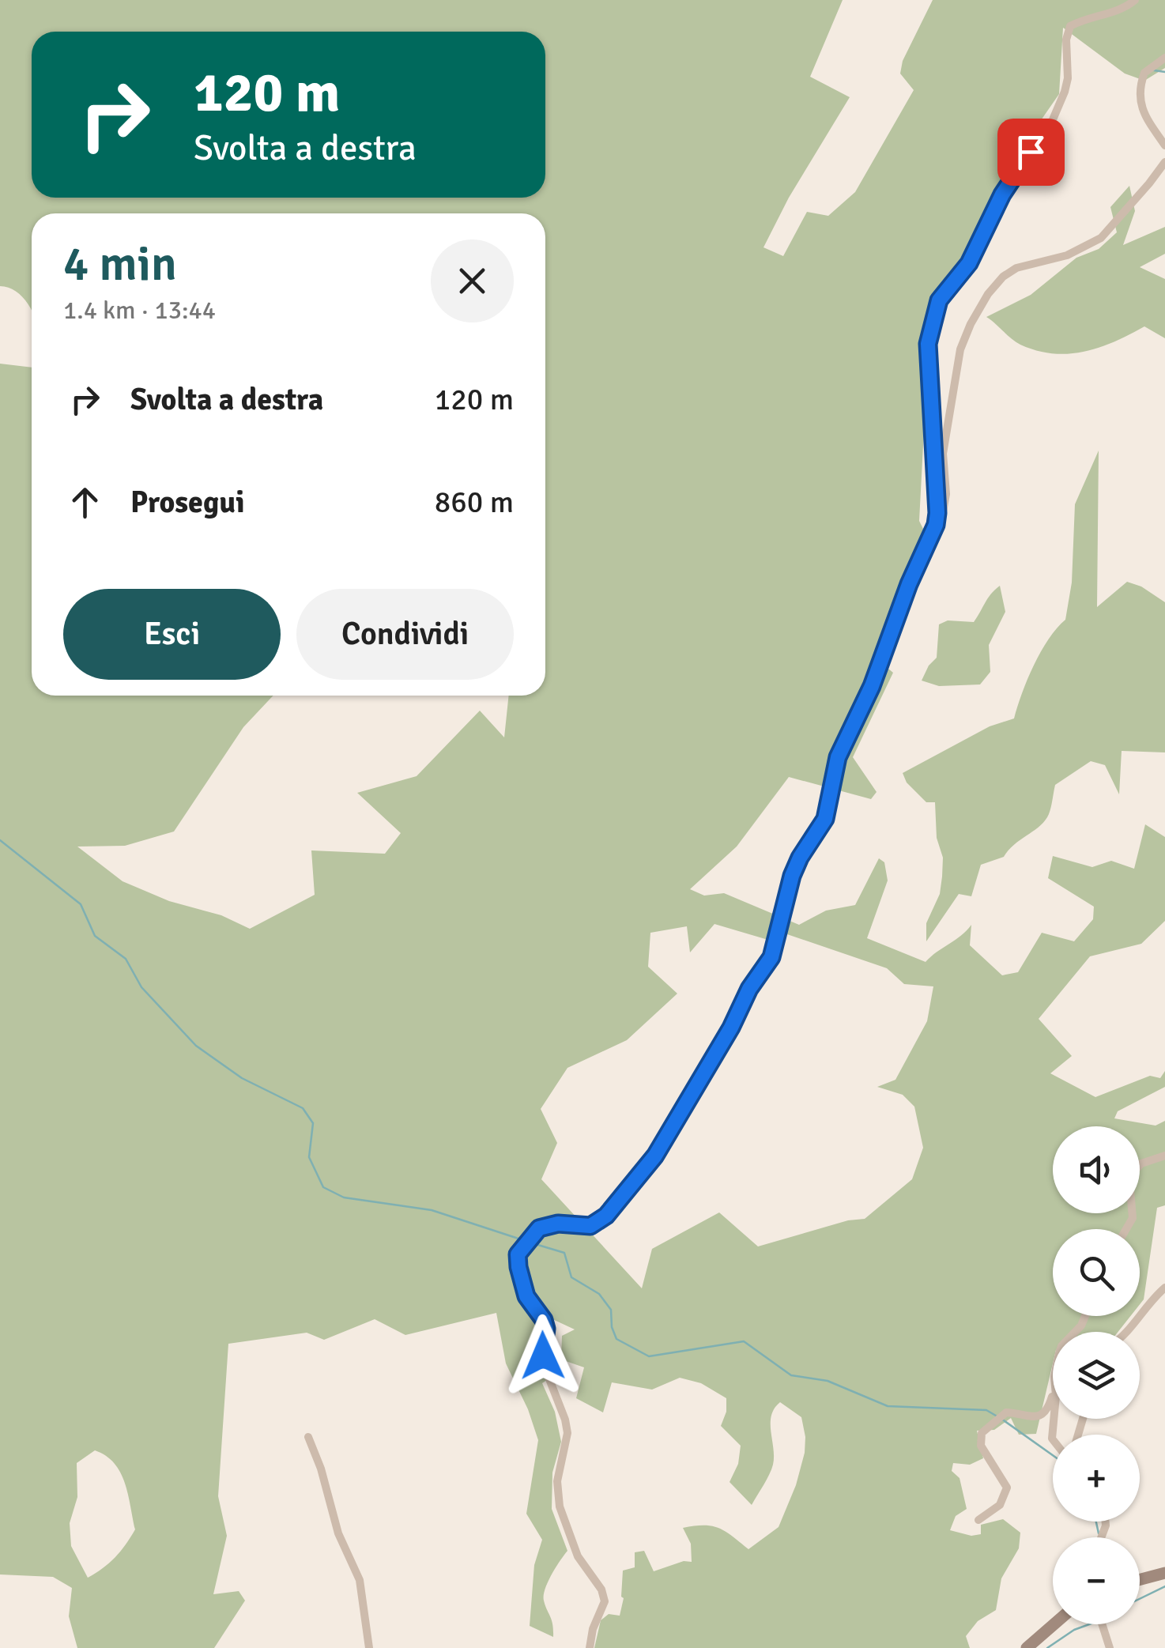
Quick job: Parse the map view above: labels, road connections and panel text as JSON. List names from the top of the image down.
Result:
{
  "page": {
    "turn": ["120 m", "Svolta a destra"],
    "heading": ["4 min", "1.4 km · 13:44"],
    "list": [
      {
        "name": "Svolta a destra",
        "value": "120 m"
      },
      {
        "name": "Prosegui",
        "value": "860 m"
      }
    ],
    "buttons": ["Esci", "Condividi"],
    "map_buttons": ["+", "−"]
  }
}
